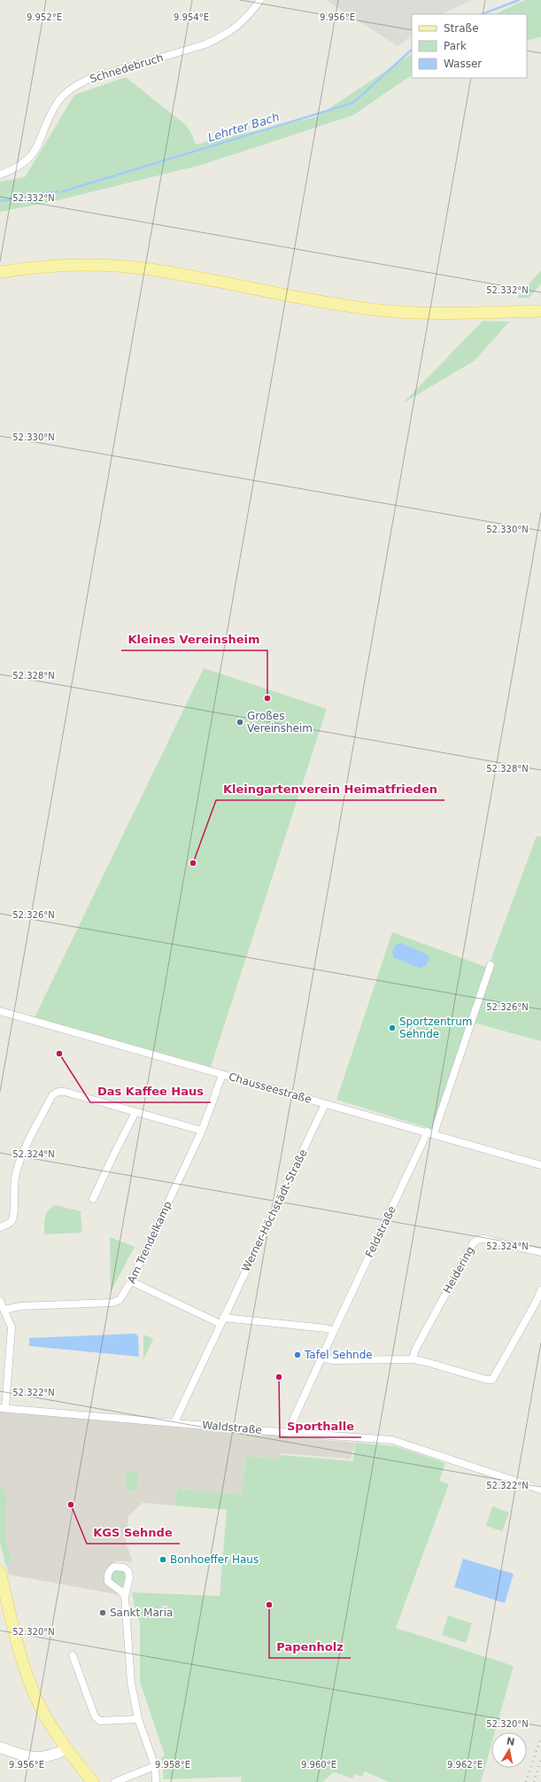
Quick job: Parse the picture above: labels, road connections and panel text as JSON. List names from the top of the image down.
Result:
{
  "streets": {
    "street": [
      "Schnedebruch",
      "Chausseestraße",
      "Werner-Höchstädt-Straße",
      "Feldstraße",
      "Am Trendelkamp",
      "Heidering",
      "Waldstraße"
    ]
  },
  "crossings": [
    ["Chausseestraße", "Werner-Höchstädt-Straße"],
    ["Chausseestraße", "Feldstraße"],
    ["Chausseestraße", "Am Trendelkamp"],
    ["Werner-Höchstädt-Straße", "Waldstraße"],
    ["Feldstraße", "Waldstraße"]
  ],
  "water": ["Lehrter Bach"],
  "places": [
    "Kleines Vereinsheim",
    "Großes Vereinsheim",
    "Kleingartenverein Heimatfrieden",
    "Sportzentrum Sehnde",
    "Das Kaffee Haus",
    "Tafel Sehnde",
    "Sporthalle",
    "KGS Sehnde",
    "Bonhoeffer Haus",
    "Papenholz",
    "Sankt Maria"
  ],
  "legend": ["Straße", "Park", "Wasser"],
  "north": "top",
  "coordinates": [
    "9.952°E",
    "9.954°E",
    "9.956°E",
    "52.332°N",
    "52.330°N",
    "52.328°N",
    "52.326°N",
    "52.324°N",
    "52.322°N",
    "52.320°N",
    "9.958°E",
    "9.960°E",
    "9.962°E"
  ]
}
